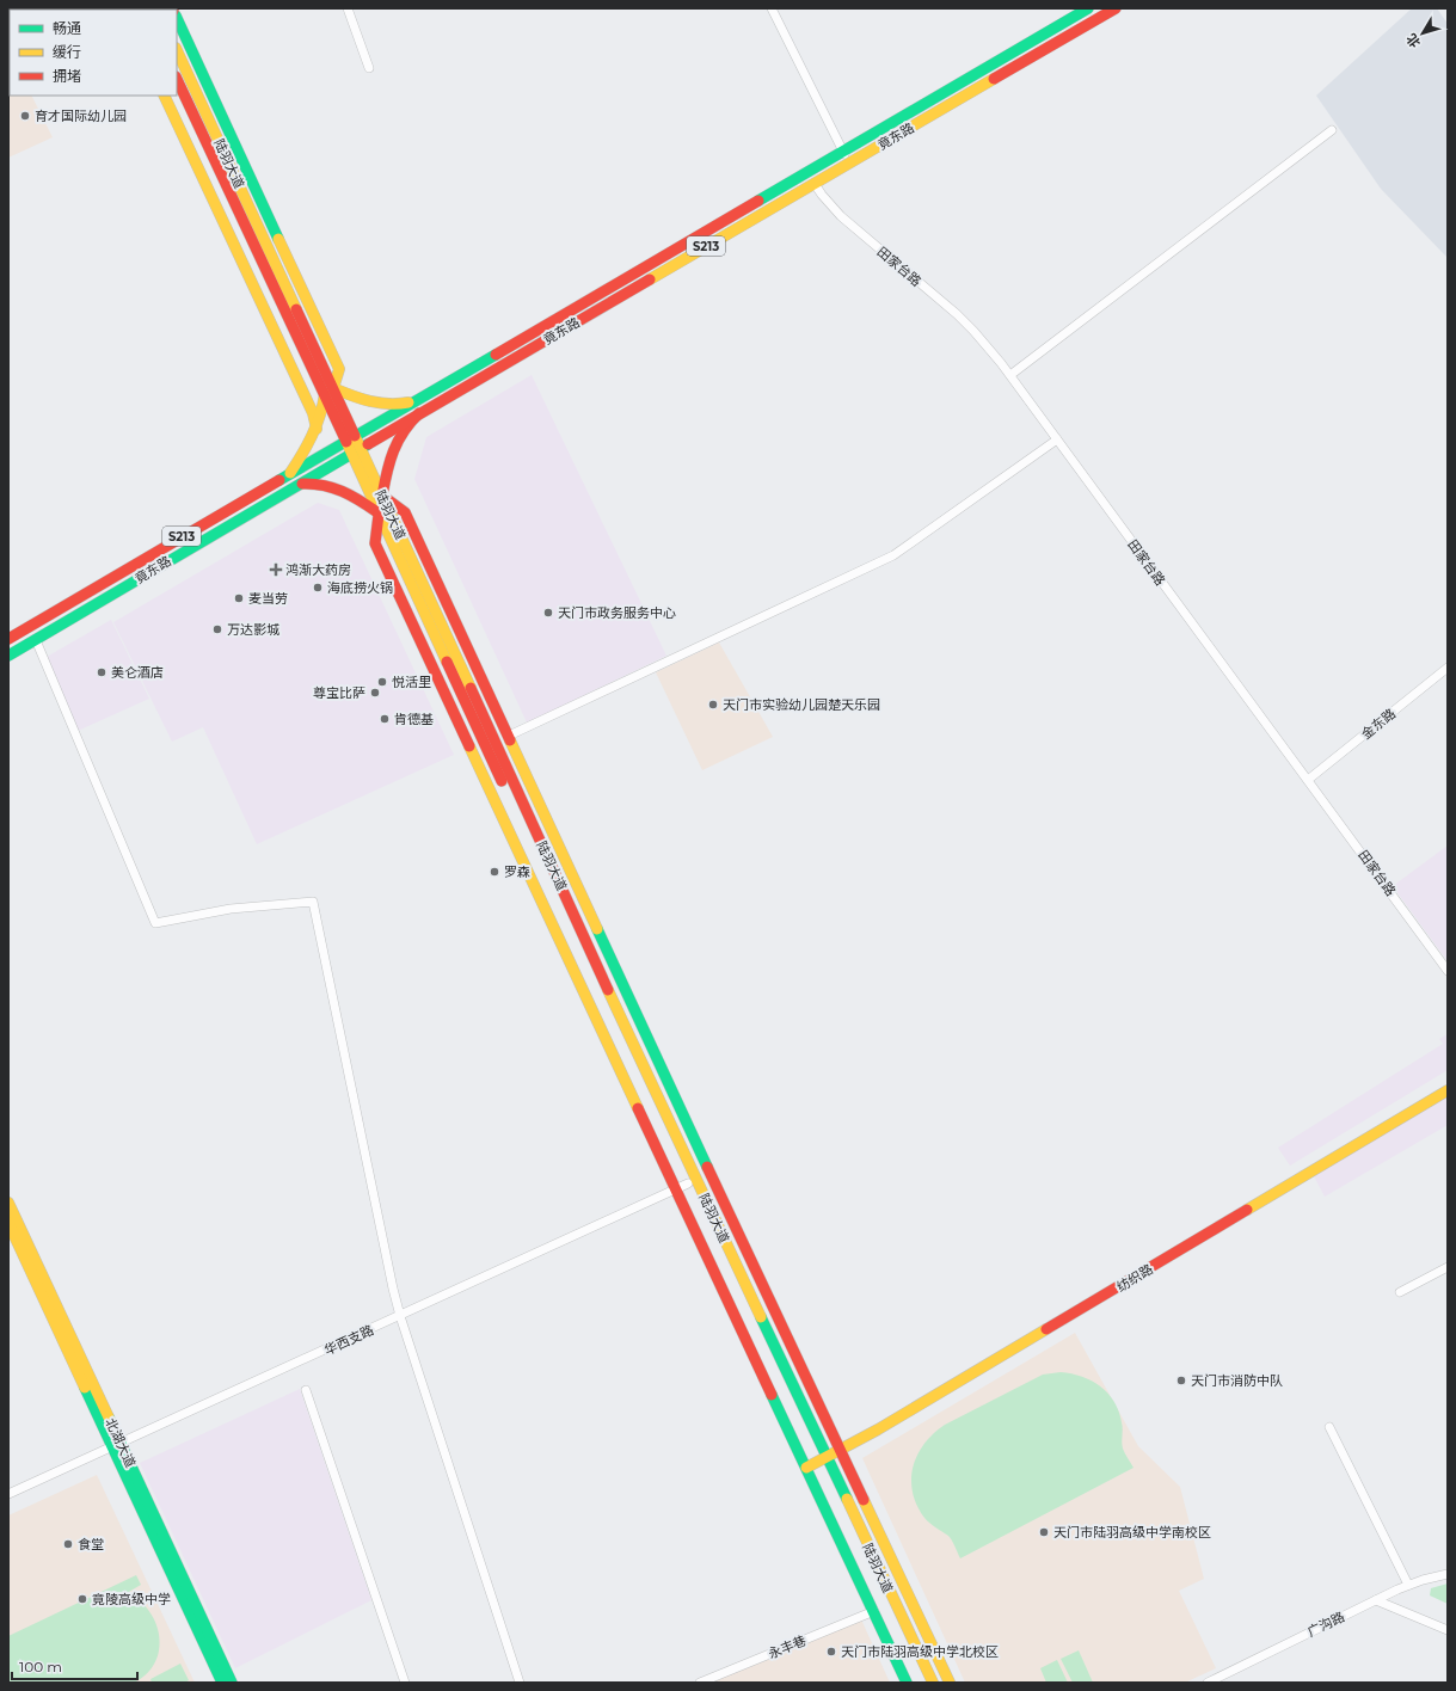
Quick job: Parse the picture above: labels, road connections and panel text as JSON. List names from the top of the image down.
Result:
{
  "streets": {
    "main road": [
      "竟东路",
      "陆羽大道",
      "S213",
      "纺织路",
      "北湖大道"
    ],
    "street": [
      "田家台路",
      "金东路",
      "华西支路",
      "广沟路",
      "永丰巷"
    ]
  },
  "crossings": [
    ["竟东路", "陆羽大道"],
    ["竟东路", "田家台路"],
    ["陆羽大道", "纺织路"],
    ["陆羽大道", "华西支路"],
    ["田家台路", "金东路"],
    ["华西支路", "北湖大道"]
  ],
  "places": {
    "other": [
      "育才国际幼儿园",
      "海底捞火锅",
      "麦当劳",
      "天门市政务服务中心",
      "万达影城",
      "美仑酒店",
      "悦活里",
      "尊宝比萨",
      "天门市实验幼儿园楚天乐园",
      "肯德基",
      "罗森",
      "天门市消防中队",
      "天门市陆羽高级中学南校区",
      "食堂",
      "竟陵高级中学",
      "天门市陆羽高级中学北校区"
    ],
    "health": ["鸿渐大药房"]
  },
  "legend": ["畅通", "缓行", "拥堵"],
  "scale_bar": "100 m",
  "north": "bottom left"
}
